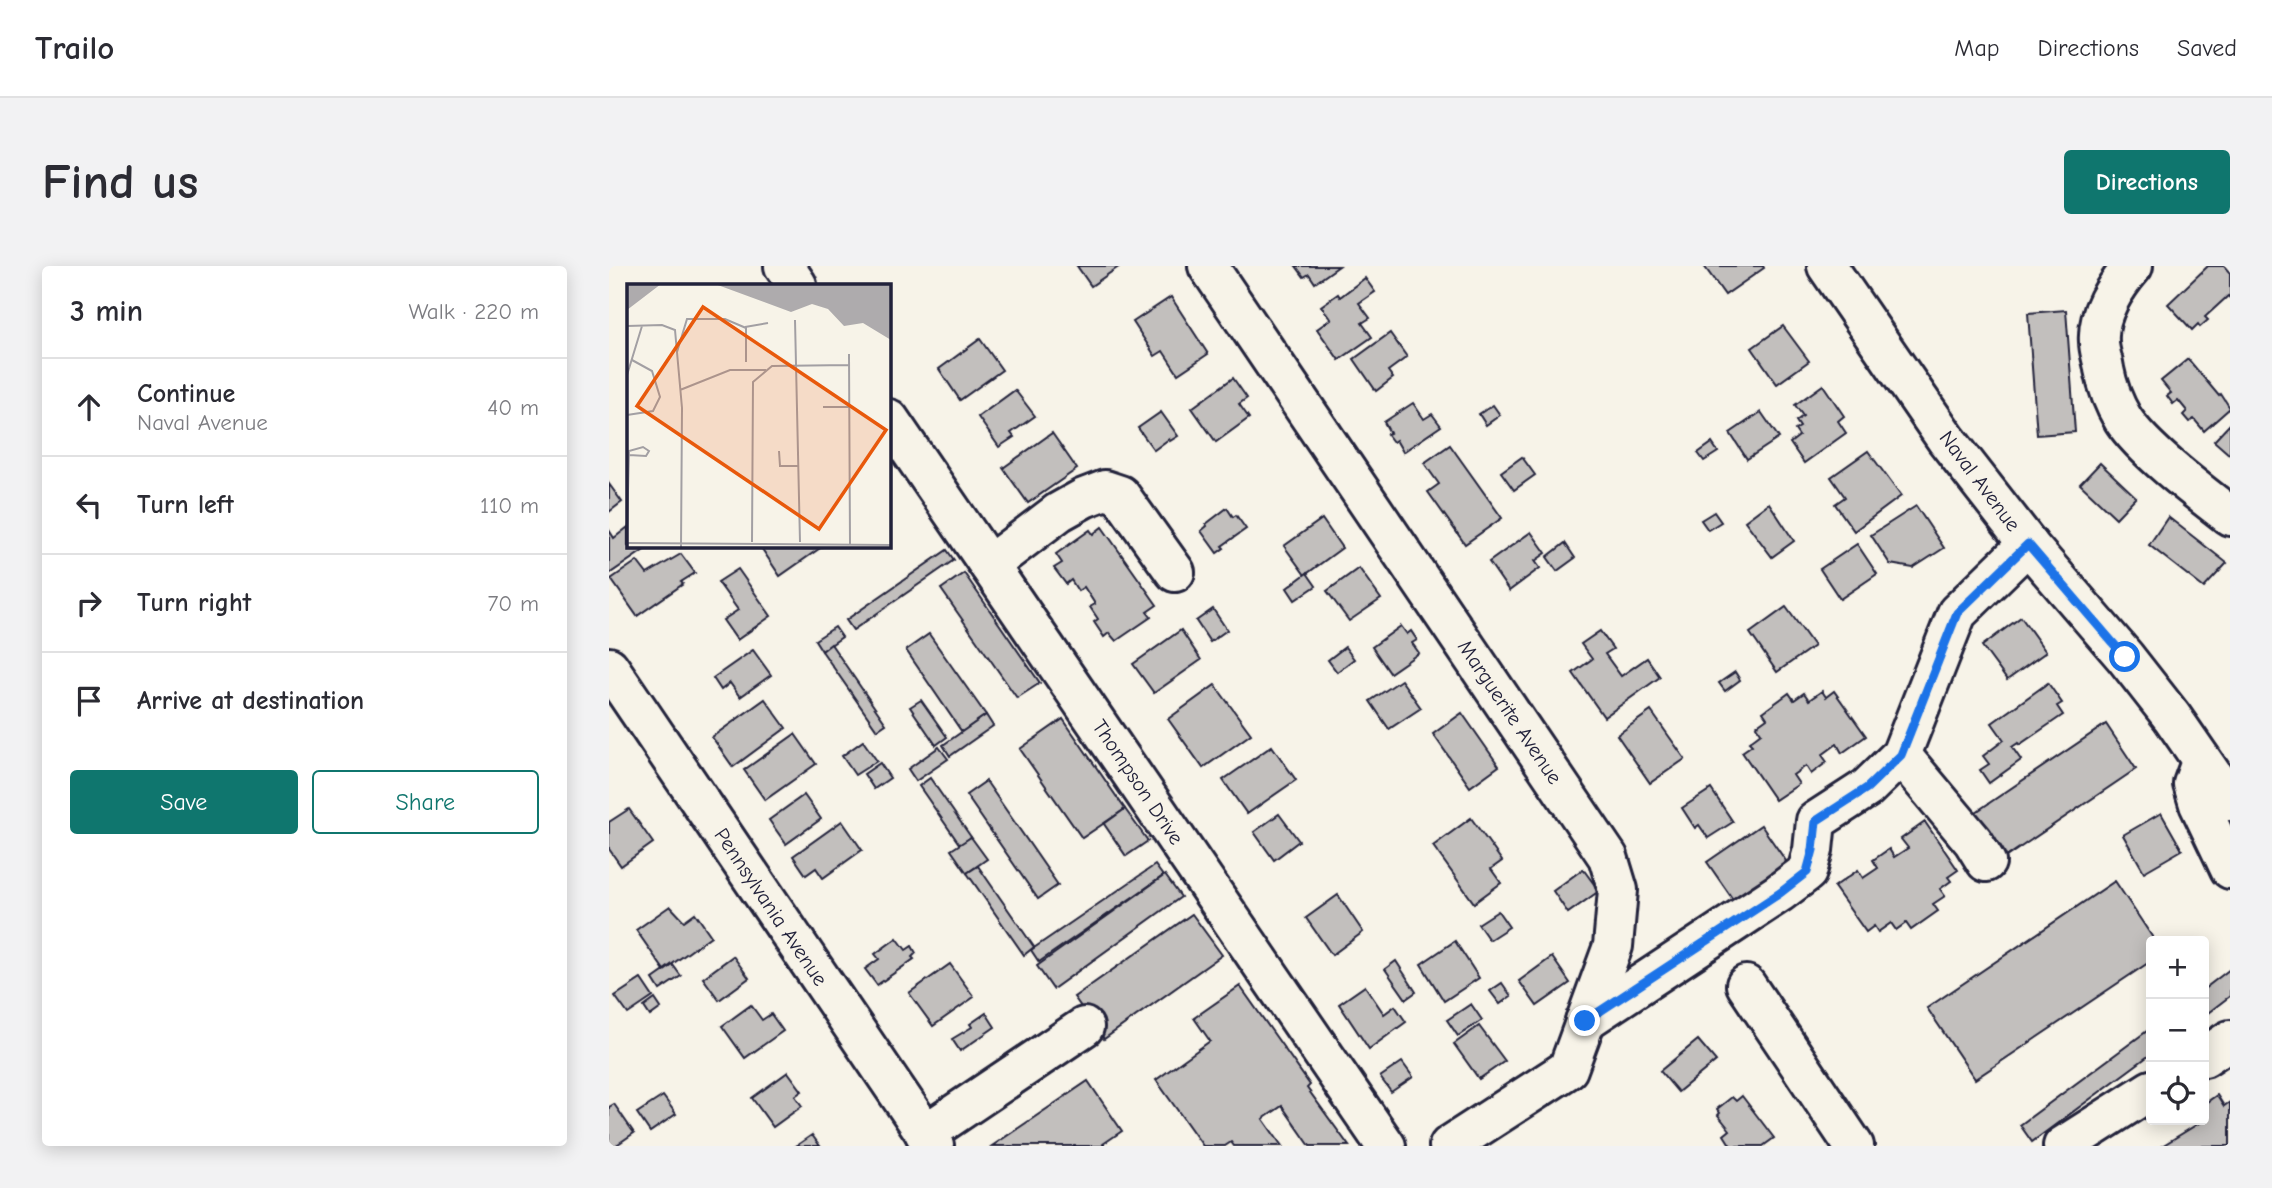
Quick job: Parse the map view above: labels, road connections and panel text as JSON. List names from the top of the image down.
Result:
{
  "streets": {
    "street": [
      "Naval Avenue",
      "Marguerite Avenue",
      "Thompson Drive",
      "Pennsylvania Avenue"
    ]
  },
  "page": {
    "header": "Trailo",
    "nav": ["Map", "Directions", "Saved"],
    "buttons": [
      "Directions",
      ["Save", "Share"]
    ],
    "title": "Find us",
    "heading": ["3 min", "Walk · 220 m"],
    "list": [
      ["Continue", "Naval Avenue", "40 m"],
      ["Turn left", "110 m"],
      ["Turn right", "70 m"],
      "Arrive at destination"
    ],
    "map_buttons": ["+", "−"]
  }
}
